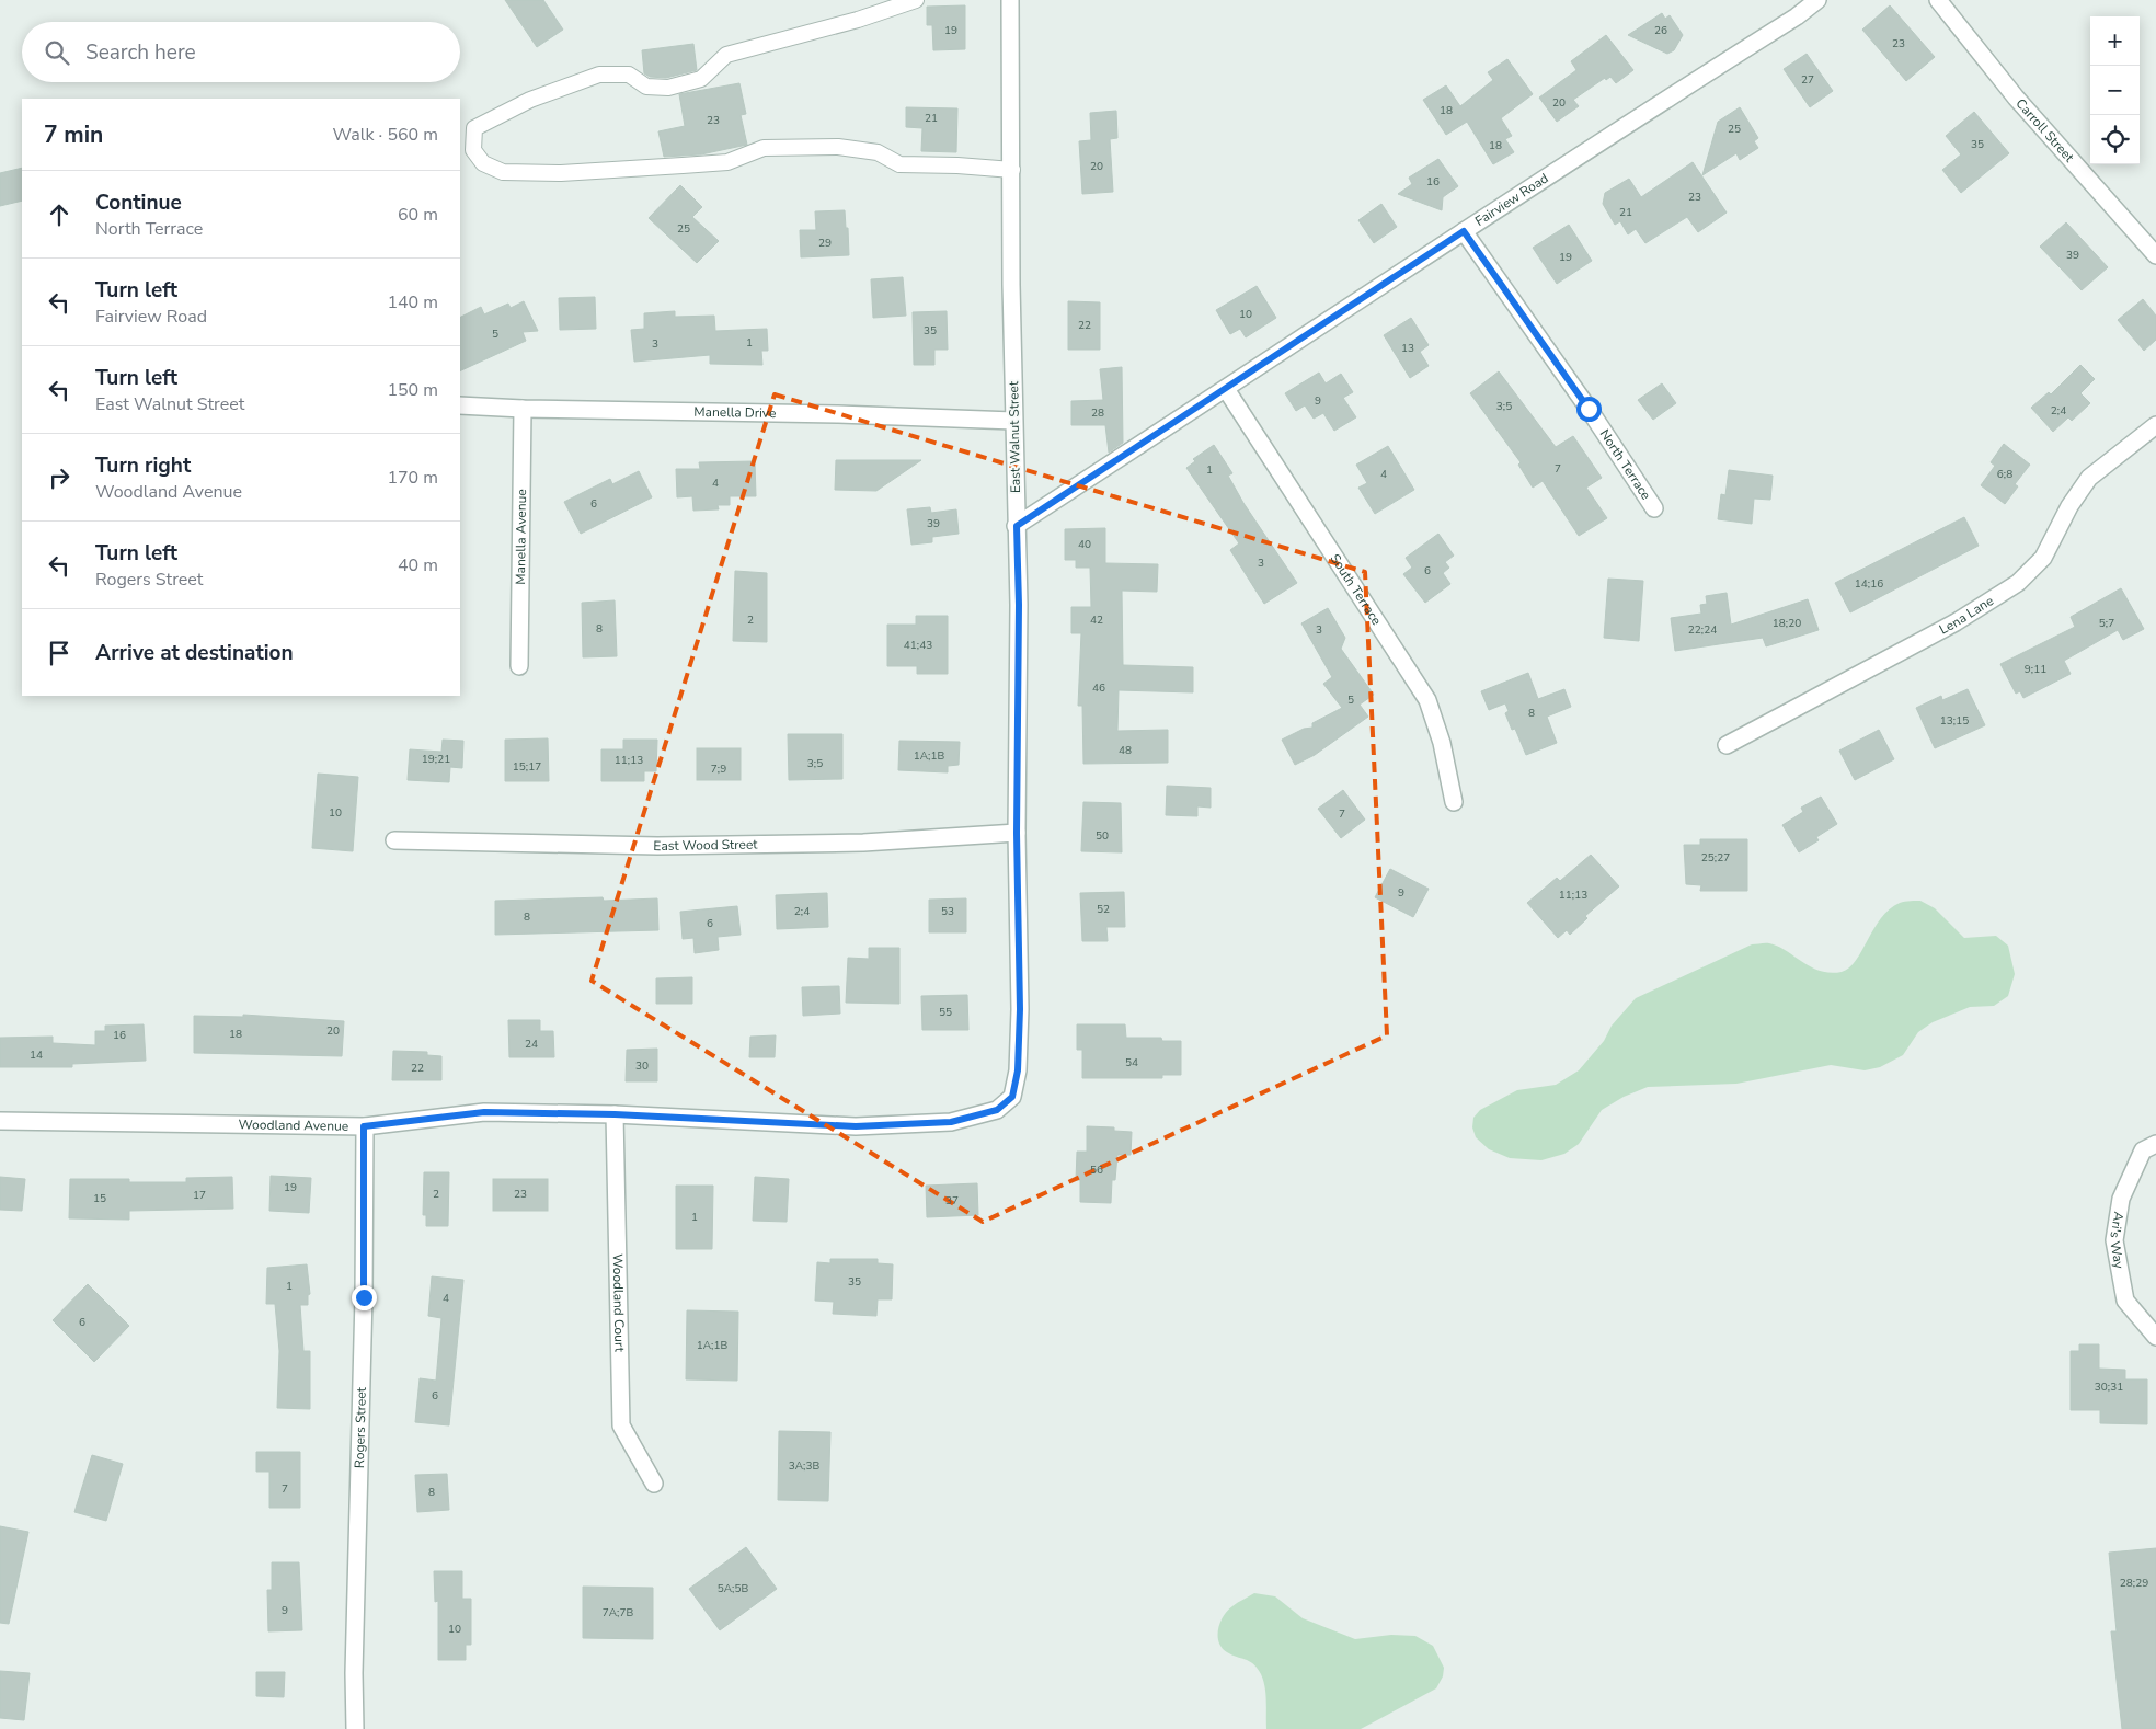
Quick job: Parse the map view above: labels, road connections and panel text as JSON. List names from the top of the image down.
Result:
{
  "streets": {
    "street": [
      "Carroll Street",
      "Fairview Road",
      "Manella Drive",
      "East Walnut Street",
      "North Terrace",
      "Manella Avenue",
      "South Terrace",
      "Lena Lane",
      "East Wood Street",
      "Woodland Avenue",
      "Ari's Way",
      "Woodland Court",
      "Rogers Street"
    ]
  },
  "crossings": [
    ["Fairview Road", "East Walnut Street"],
    ["Fairview Road", "North Terrace"],
    ["Fairview Road", "South Terrace"],
    ["Manella Drive", "East Walnut Street"],
    ["Manella Drive", "Manella Avenue"],
    ["East Walnut Street", "East Wood Street"],
    ["East Walnut Street", "Woodland Avenue"],
    ["Woodland Avenue", "Woodland Court"],
    ["Woodland Avenue", "Rogers Street"]
  ],
  "house_numbers": [
    "19",
    "26",
    "23",
    "27",
    "20",
    "18",
    "21",
    "23",
    "25",
    "35",
    "18",
    "20",
    "16",
    "23",
    "21",
    "25",
    "29",
    "39",
    "19",
    "10",
    "22",
    "35",
    "5",
    "1",
    "3",
    "13",
    "9",
    "3;5",
    "2;4",
    "28",
    "7",
    "1",
    "4",
    "6;8",
    "4",
    "6",
    "39",
    "40",
    "3",
    "6",
    "14;16",
    "2",
    "42",
    "18;20",
    "5;7",
    "8",
    "3",
    "22;24",
    "41;43",
    "9;11",
    "46",
    "5",
    "8",
    "13;15",
    "48",
    "1A;1B",
    "19;21",
    "11;13",
    "3;5",
    "15;17",
    "7;9",
    "10",
    "7",
    "50",
    "25;27",
    "9",
    "11;13",
    "52",
    "2;4",
    "53",
    "8",
    "6",
    "55",
    "20",
    "18",
    "16",
    "24",
    "14",
    "54",
    "30",
    "22",
    "56",
    "19",
    "2",
    "23",
    "17",
    "15",
    "37",
    "1",
    "35",
    "1",
    "4",
    "6",
    "1A;1B",
    "30;31",
    "6",
    "3A;3B",
    "7",
    "8",
    "28;29",
    "5A;5B",
    "9",
    "7A;7B",
    "10"
  ],
  "page": {
    "map_buttons": ["+", "−"],
    "search": "Search here",
    "heading": ["7 min", "Walk · 560 m"],
    "list": [
      ["Continue", "North Terrace", "60 m"],
      ["Turn left", "Fairview Road", "140 m"],
      ["Turn left", "East Walnut Street", "150 m"],
      ["Turn right", "Woodland Avenue", "170 m"],
      ["Turn left", "Rogers Street", "40 m"],
      "Arrive at destination"
    ]
  }
}
